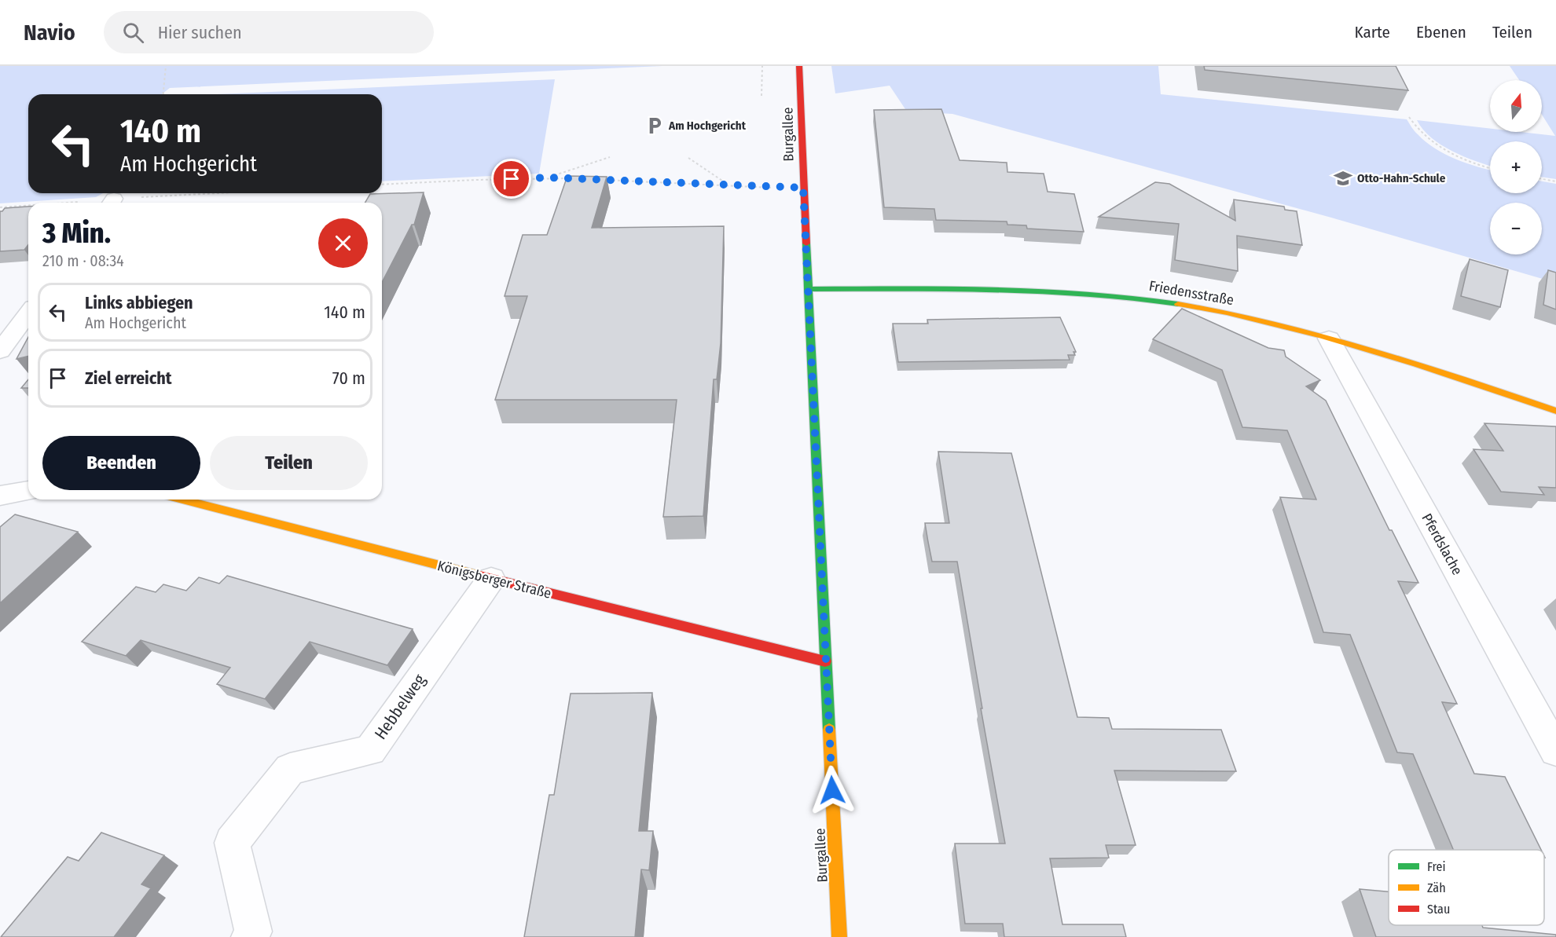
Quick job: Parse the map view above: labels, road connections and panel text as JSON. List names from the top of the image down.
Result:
{
  "streets": {
    "street": [
      "Burgallee",
      "Friedensstraße",
      "Pferdslache",
      "Königsberger Straße",
      "Hebbelweg"
    ]
  },
  "crossings": [
    ["Burgallee", "Friedensstraße"],
    ["Burgallee", "Königsberger Straße"],
    ["Friedensstraße", "Pferdslache"],
    ["Königsberger Straße", "Hebbelweg"]
  ],
  "places": {
    "parking": ["Am Hochgericht"],
    "school or university": ["Otto-Hahn-Schule"]
  },
  "legend": ["Frei", "Zäh", "Stau"],
  "north": "top",
  "page": {
    "header": "Navio",
    "search": "Hier suchen",
    "nav": ["Karte", "Ebenen", "Teilen"],
    "map_buttons": ["+", "−"],
    "turn": ["140 m", "Am Hochgericht"],
    "heading": ["3 Min.", "210 m · 08:34"],
    "list": [
      {
        "name": "Links abbiegen",
        "note": "Am Hochgericht",
        "value": "140 m"
      },
      {
        "name": "Ziel erreicht",
        "value": "70 m"
      }
    ],
    "buttons": ["Beenden", "Teilen"]
  }
}
